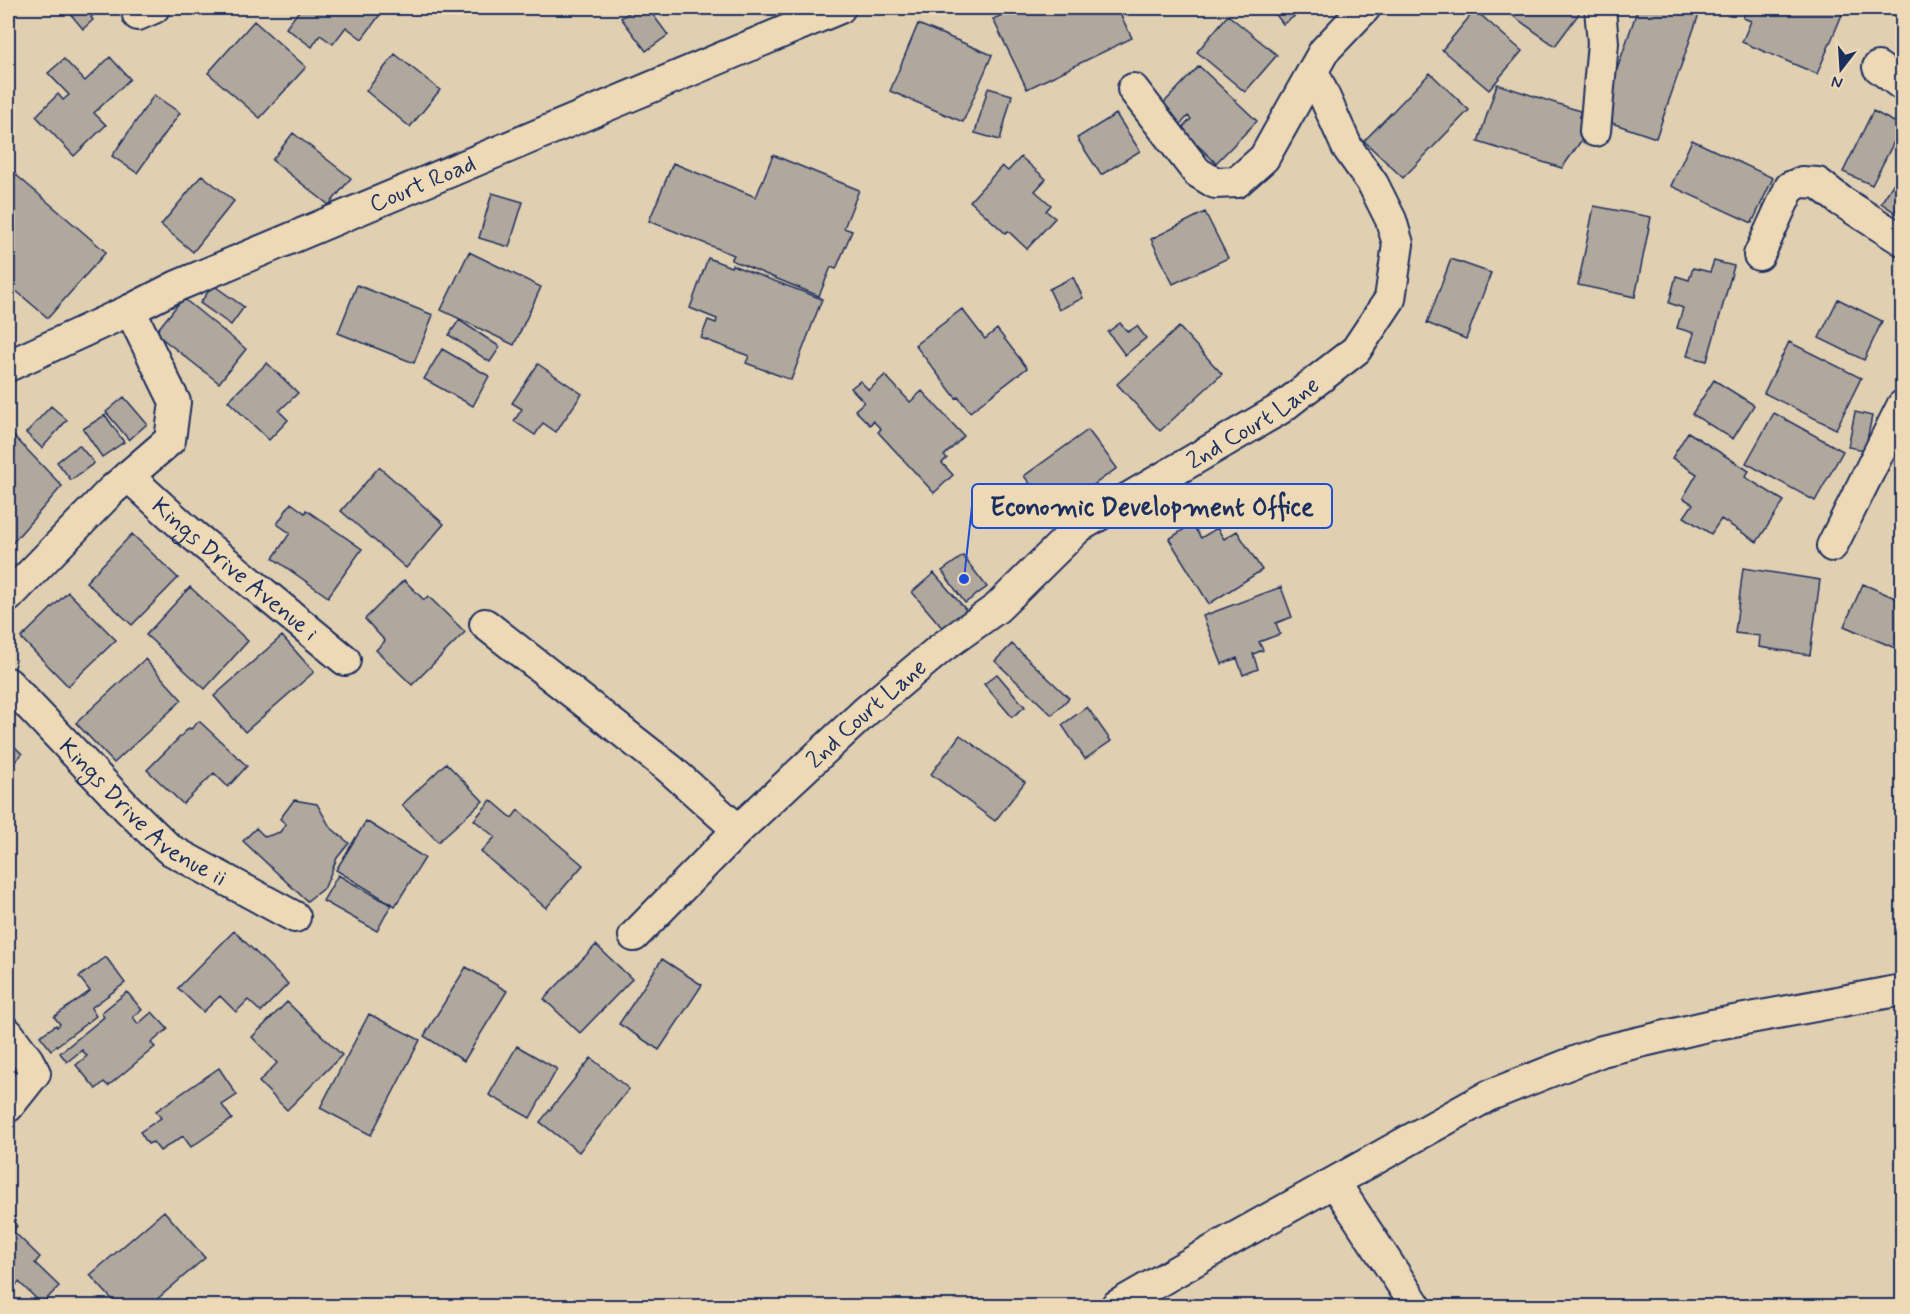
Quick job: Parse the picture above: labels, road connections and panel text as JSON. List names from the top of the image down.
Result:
{
  "streets": {
    "street": [
      "Court Road",
      "2nd Court Lane",
      "Kings Drive Avenue i",
      "Kings Drive Avenue ii"
    ]
  },
  "places": ["Economic Development Office"],
  "north": "bottom"
}
